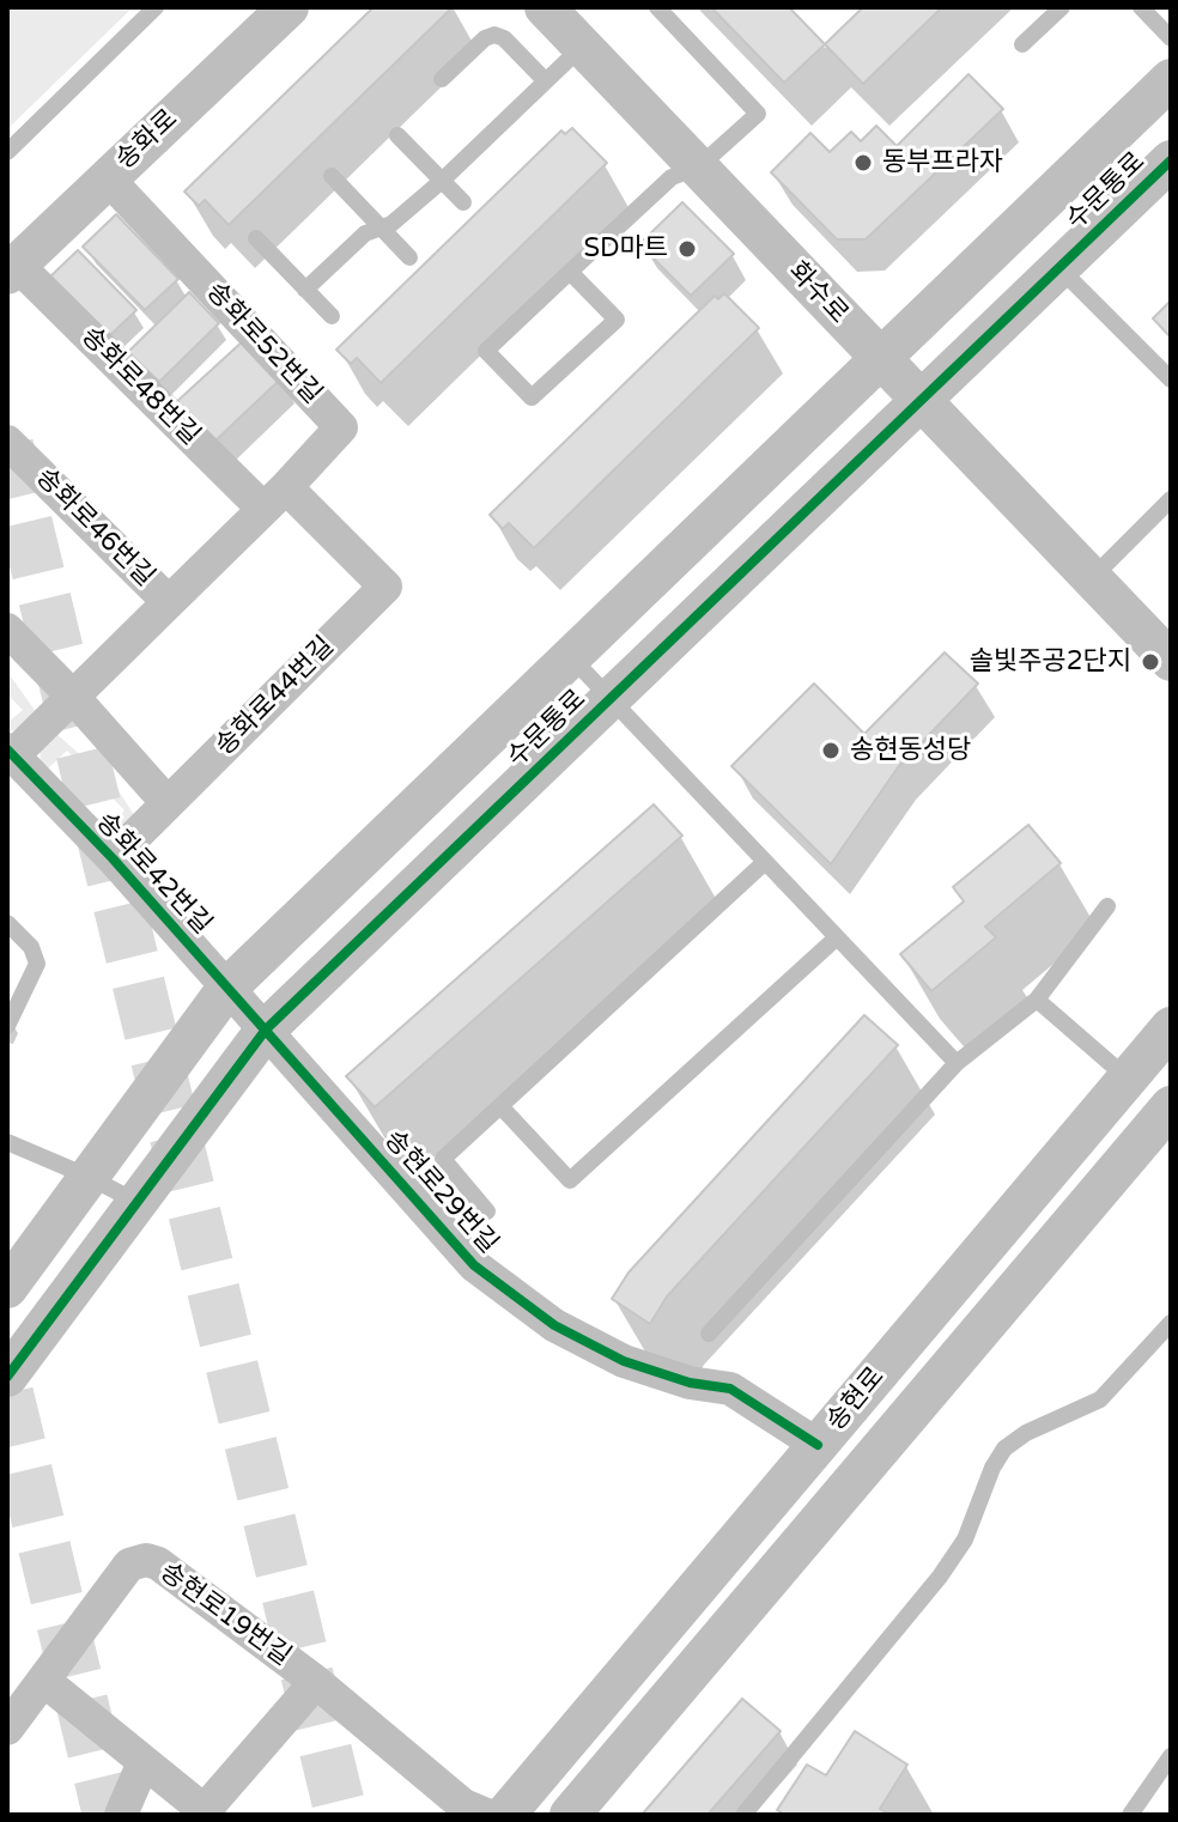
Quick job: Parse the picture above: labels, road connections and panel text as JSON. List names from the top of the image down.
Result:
{
  "streets": {
    "street": [
      "송화로",
      "수문통로",
      "화수로",
      "송화로52번길",
      "송화로48번길",
      "송화로46번길",
      "송화로44번길",
      "송화로42번길",
      "송현로29번길",
      "송현로",
      "송현로19번길"
    ]
  },
  "crossings": [
    ["송화로", "송화로52번길"],
    ["송화로", "송화로48번길"],
    ["수문통로", "화수로"],
    ["수문통로", "송화로42번길"],
    ["수문통로", "송현로29번길"],
    ["송화로52번길", "송화로48번길"],
    ["송화로52번길", "송화로46번길"],
    ["송화로52번길", "송화로44번길"],
    ["송화로48번길", "송화로46번길"],
    ["송화로48번길", "송화로44번길"],
    ["송화로46번길", "송화로44번길"],
    ["송화로42번길", "송현로29번길"],
    ["송현로29번길", "송현로"]
  ],
  "places": [
    "동부프라자",
    "SD마트",
    "솔빛주공2단지",
    "송현동성당"
  ]
}
